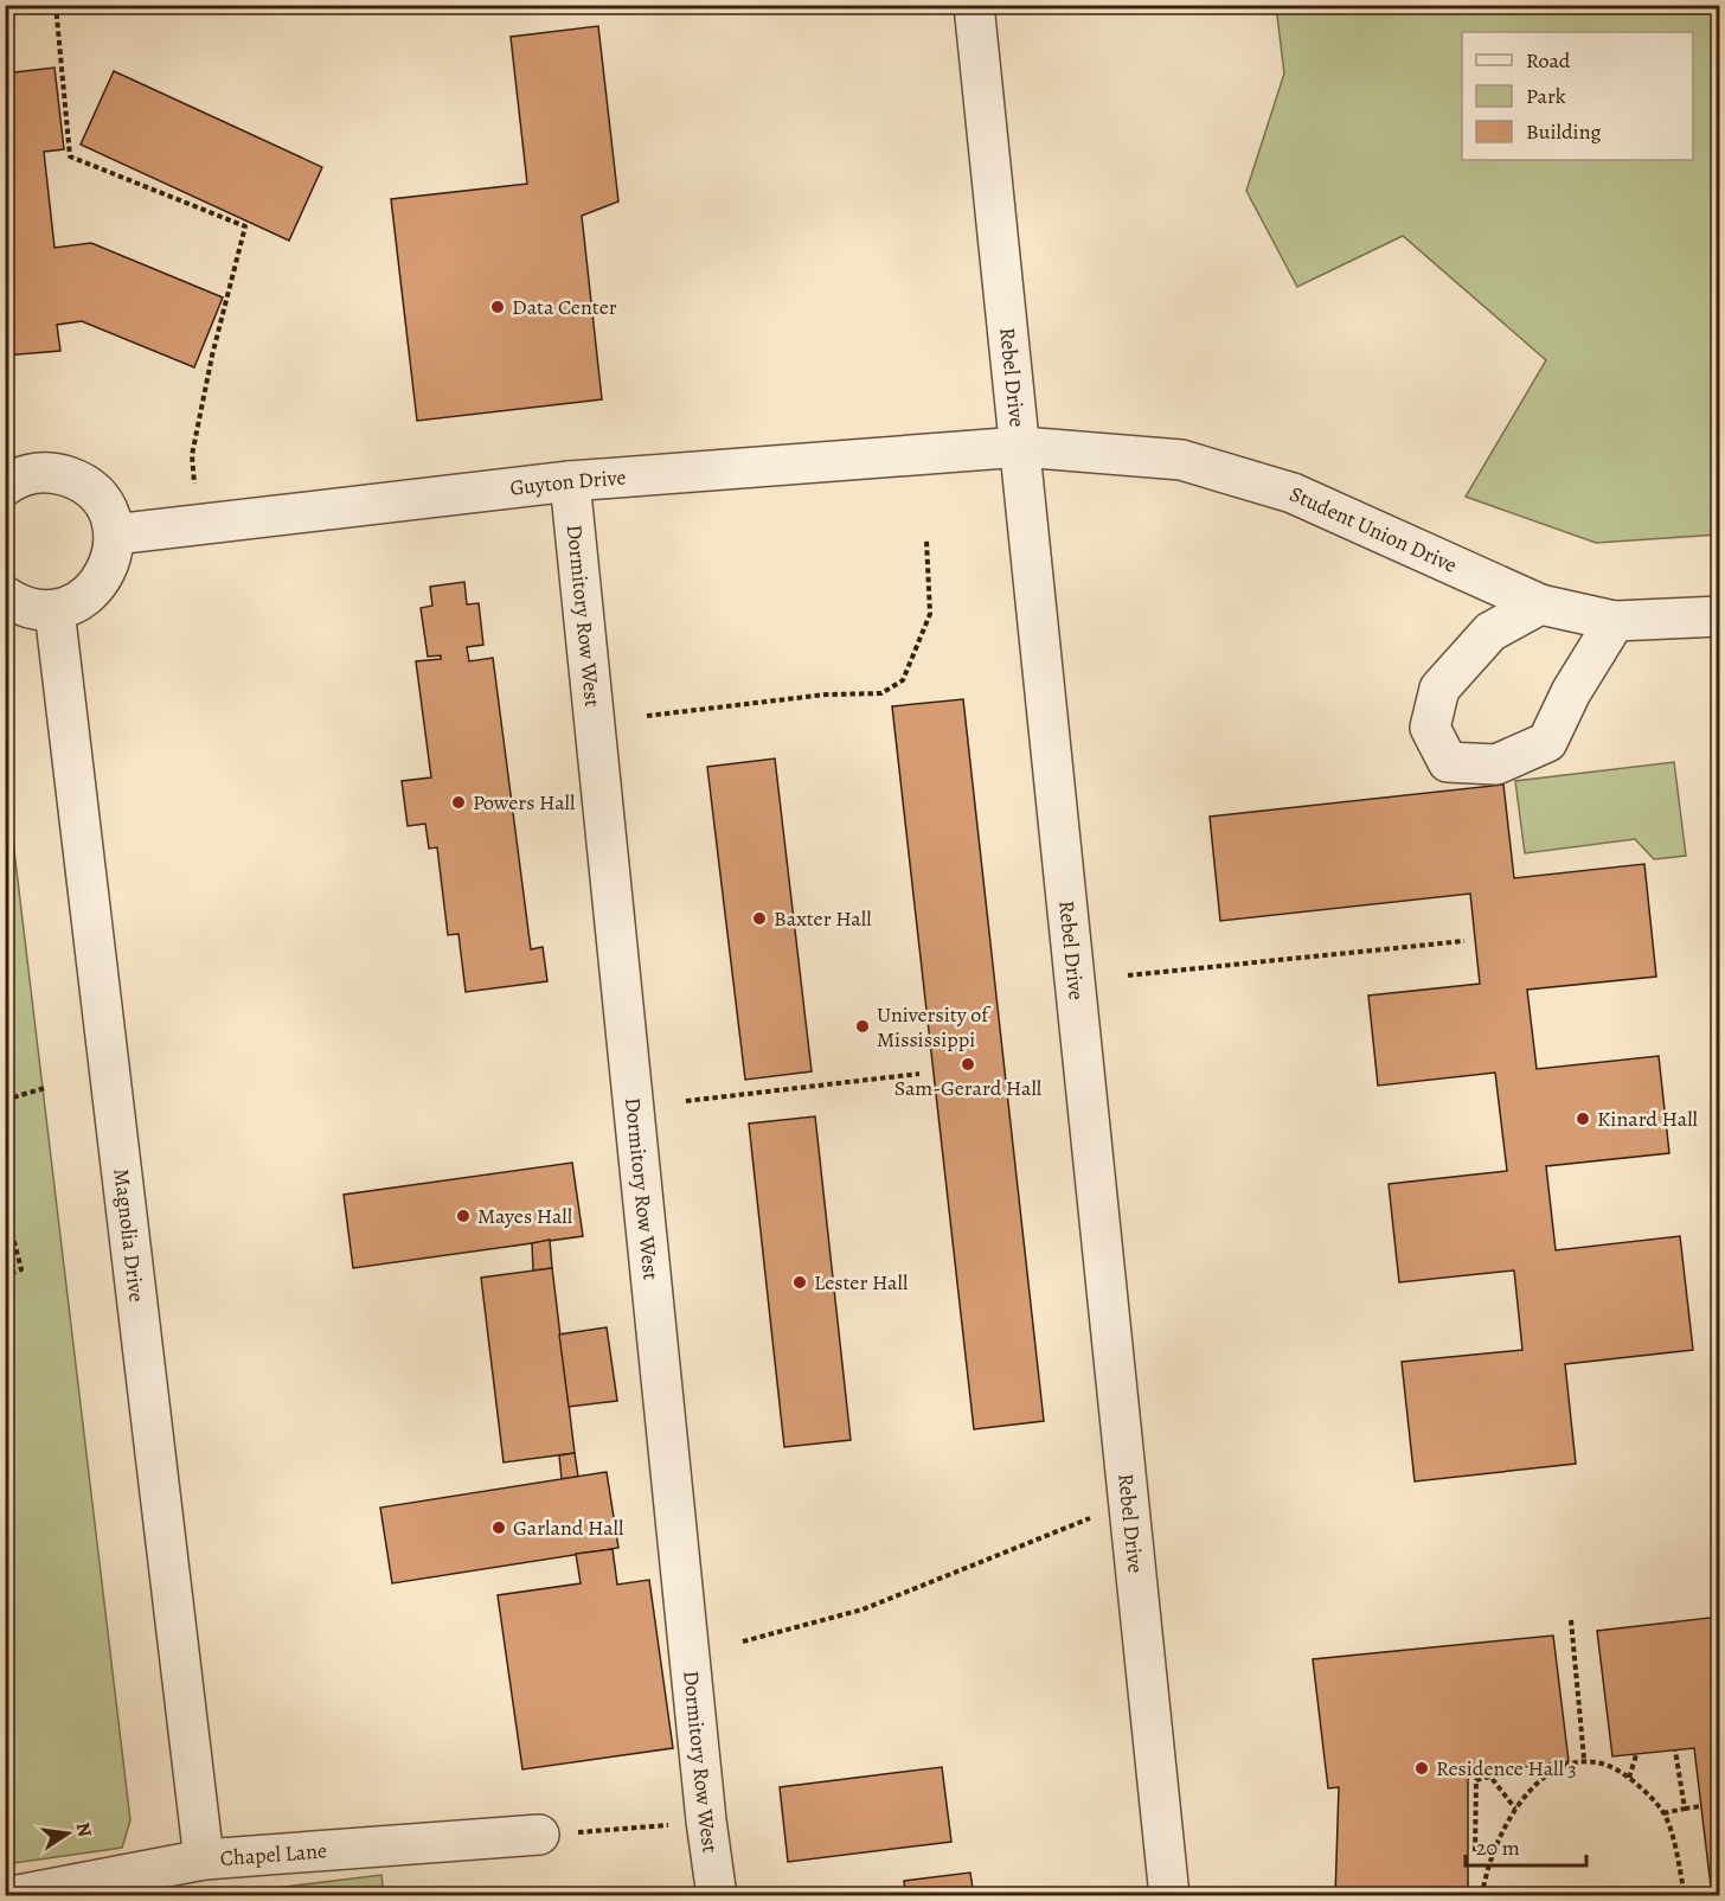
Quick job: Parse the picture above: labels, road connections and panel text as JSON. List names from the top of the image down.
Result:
{
  "streets": {
    "street": [
      "Rebel Drive",
      "Guyton Drive",
      "Student Union Drive",
      "Dormitory Row West",
      "Magnolia Drive",
      "Chapel Lane"
    ]
  },
  "crossings": [
    ["Rebel Drive", "Guyton Drive"],
    ["Rebel Drive", "Student Union Drive"],
    ["Guyton Drive", "Student Union Drive"],
    ["Guyton Drive", "Dormitory Row West"],
    ["Magnolia Drive", "Chapel Lane"]
  ],
  "places": [
    "Data Center",
    "Powers Hall",
    "Baxter Hall",
    "University of Mississippi",
    "Sam-Gerard Hall",
    "Kinard Hall",
    "Mayes Hall",
    "Lester Hall",
    "Garland Hall",
    "Residence Hall 3"
  ],
  "legend": ["Road", "Park", "Building"],
  "scale_bar": "20 m",
  "north": "right"
}
